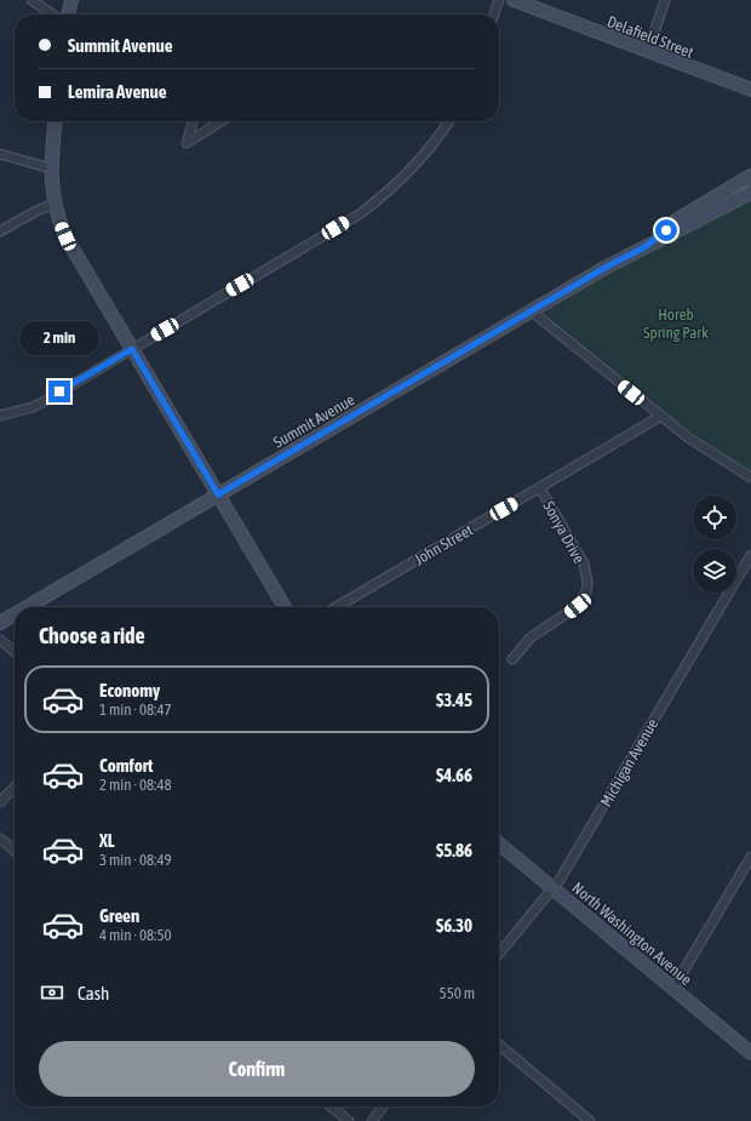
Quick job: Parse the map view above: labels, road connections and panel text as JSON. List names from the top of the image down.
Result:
{
  "streets": {
    "street": [
      "Delafield Street",
      "Summit Avenue",
      "Sonya Drive",
      "John Street",
      "Michigan Avenue",
      "North Washington Avenue"
    ]
  },
  "crossings": [
    ["Sonya Drive", "John Street"],
    ["Michigan Avenue", "North Washington Avenue"]
  ],
  "parks": ["Horeb Spring Park"],
  "page": {
    "banner": ["Summit Avenue", "Lemira Avenue"],
    "bubble": "2 min",
    "heading": "Choose a ride",
    "list": [
      {
        "name": "Economy",
        "note": "1 min · 08:47",
        "value": "$3.45"
      },
      {
        "name": "Comfort",
        "note": "2 min · 08:48",
        "value": "$4.66"
      },
      {
        "name": "XL",
        "note": "3 min · 08:49",
        "value": "$5.86"
      },
      {
        "name": "Green",
        "note": "4 min · 08:50",
        "value": "$6.30"
      }
    ],
    "pay": ["Cash", "550 m"],
    "buttons": "Confirm"
  }
}
